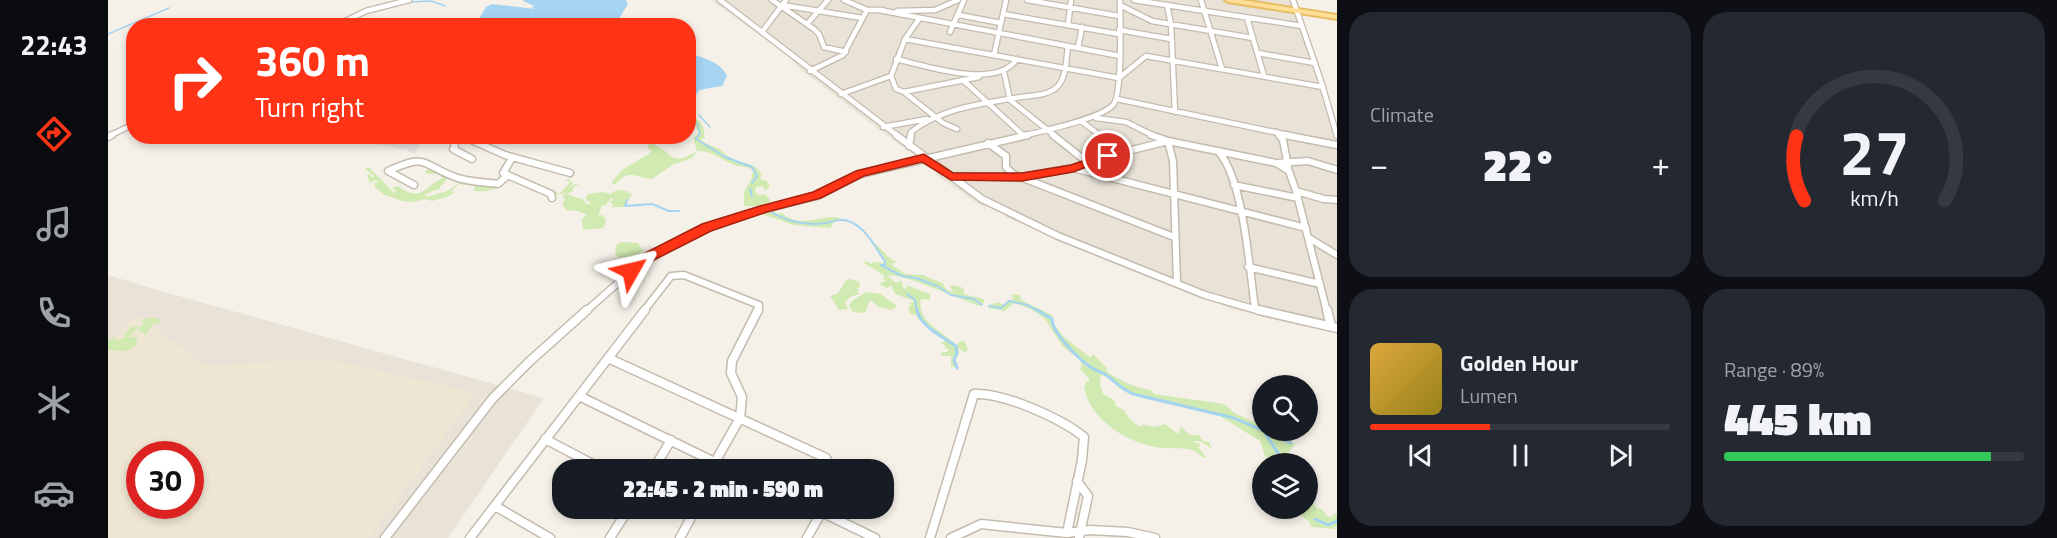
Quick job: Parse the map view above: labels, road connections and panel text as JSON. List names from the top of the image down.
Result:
{
  "page": {
    "tabs": "22:43",
    "tile": [
      "Climate",
      ["Range · 89%", "445 km"]
    ],
    "turn": ["360 m", "Turn right"],
    "heat": ["−", "22°", "+"],
    "song": ["Golden Hour", "Lumen"],
    "limit": "30",
    "trip": "22:45 · 2 min · 590 m",
    "gauge": ["27", "km/h"]
  }
}
